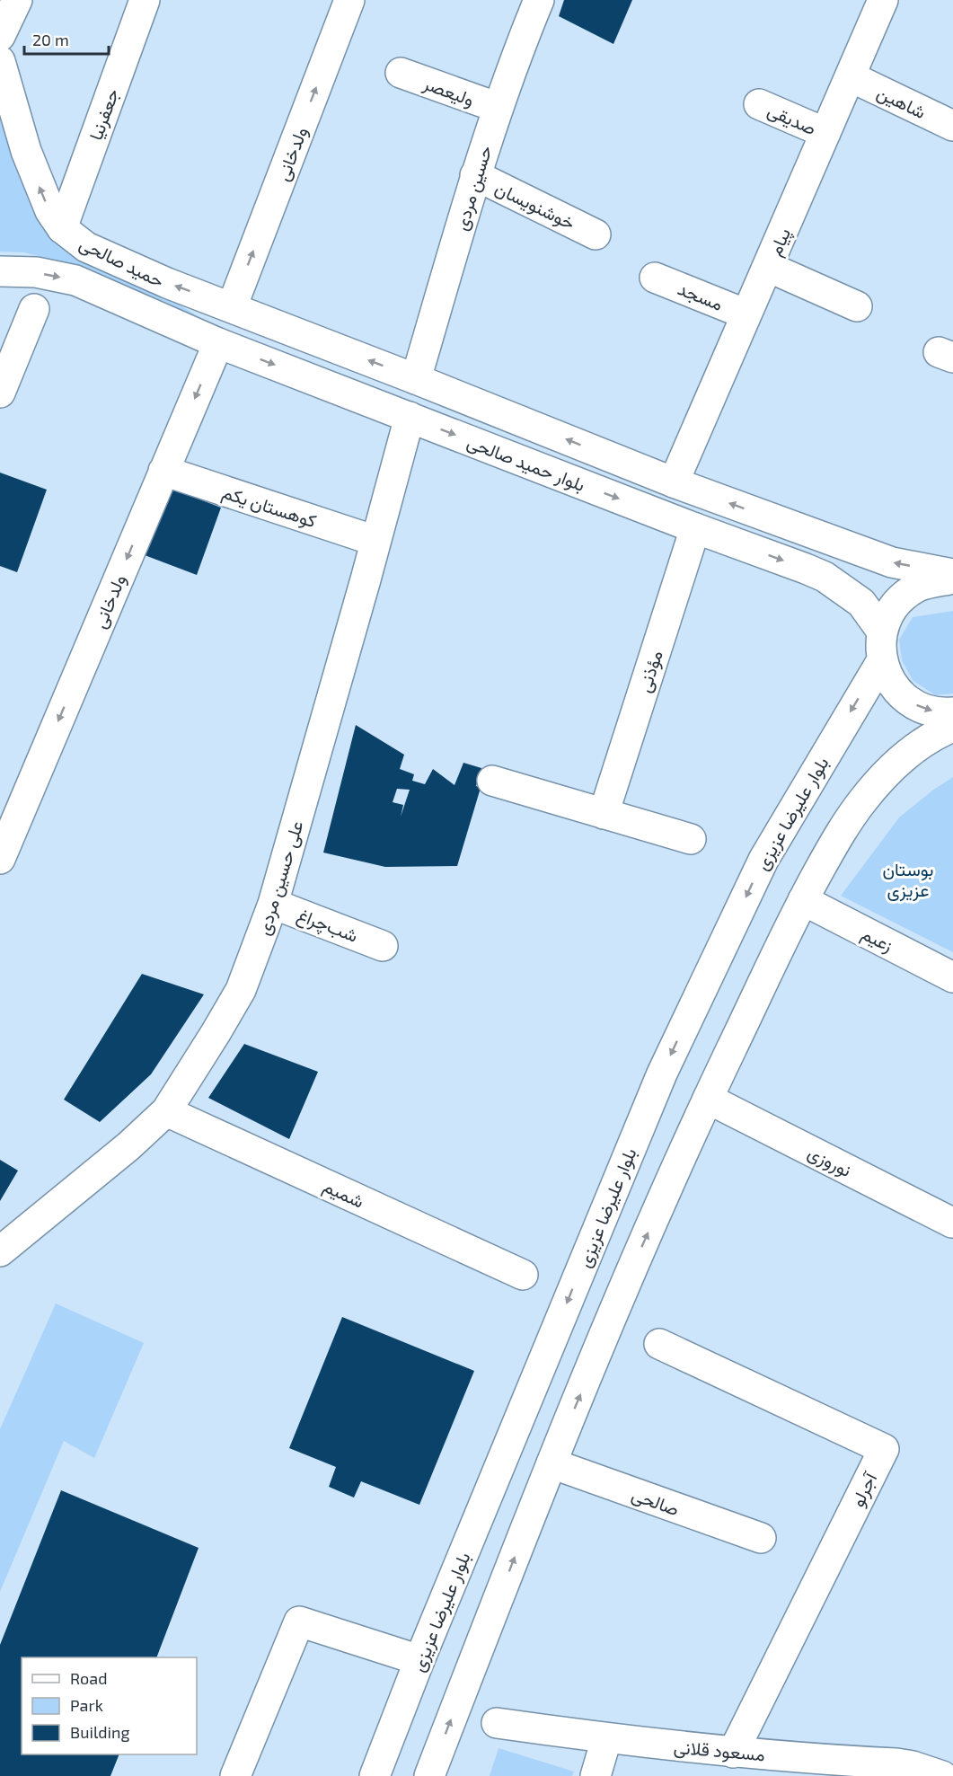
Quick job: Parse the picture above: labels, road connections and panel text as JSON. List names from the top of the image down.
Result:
{
  "streets": {
    "main road": [
      "ولیعصر",
      "شاهین",
      "جعفرنیا",
      "صدیقی",
      "ولدخانی",
      "حسین مردی",
      "خوشنویسان",
      "پیام",
      "حمید صالحی",
      "مسجد",
      "بلوار حمید صالحی",
      "کوهستان یکم",
      "مؤذنی",
      "بلوار علیرضا عزیزی",
      "علی حسین مردی",
      "شب‌چراغ",
      "زعیم",
      "نوروزی",
      "شمیم",
      "آجرلو",
      "صالحی",
      "مسعود قلانی"
    ]
  },
  "crossings": [
    ["ولیعصر", "حسین مردی"],
    ["شاهین", "پیام"],
    ["جعفرنیا", "حمید صالحی"],
    ["صدیقی", "پیام"],
    ["ولدخانی", "حمید صالحی"],
    ["ولدخانی", "بلوار حمید صالحی"],
    ["ولدخانی", "کوهستان یکم"],
    ["حسین مردی", "خوشنویسان"],
    ["حسین مردی", "بلوار حمید صالحی"],
    ["پیام", "مسجد"],
    ["پیام", "بلوار حمید صالحی"],
    ["حمید صالحی", "بلوار حمید صالحی"],
    ["بلوار حمید صالحی", "مؤذنی"],
    ["بلوار حمید صالحی", "بلوار علیرضا عزیزی"],
    ["بلوار حمید صالحی", "علی حسین مردی"],
    ["کوهستان یکم", "علی حسین مردی"],
    ["علی حسین مردی", "شب‌چراغ"],
    ["علی حسین مردی", "شمیم"],
    ["آجرلو", "مسعود قلانی"]
  ],
  "parks": ["بوستان عزیزی"],
  "legend": ["Road", "Park", "Building"],
  "scale_bar": "20 m"
}
